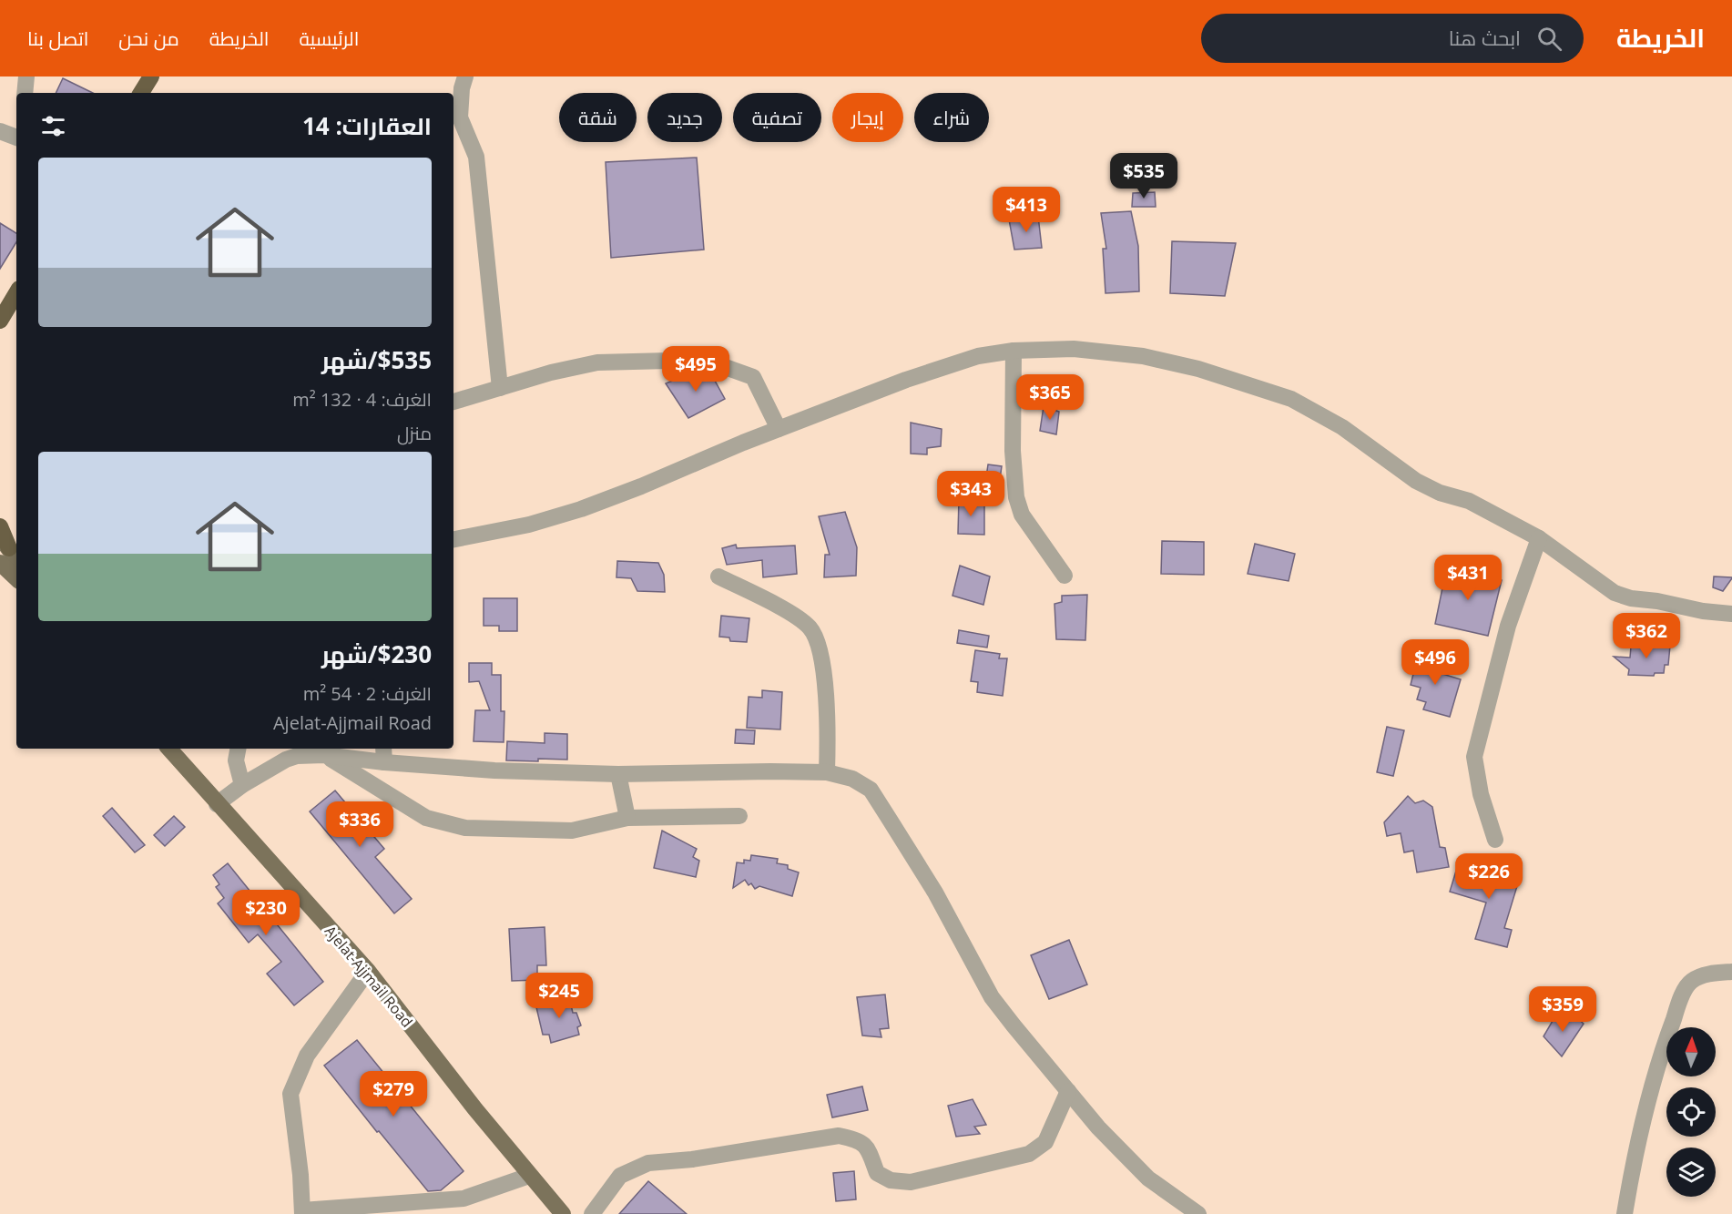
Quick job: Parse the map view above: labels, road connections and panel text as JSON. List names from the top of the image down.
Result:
{
  "streets": {
    "main road": ["Ajelat-Ajjmail Road"]
  },
  "north": "top",
  "page": {
    "header": "الخريطة",
    "search": "ابحث هنا",
    "nav": [
      "الرئيسية",
      "الخريطة",
      "من نحن",
      "اتصل بنا"
    ],
    "chip": [
      "شراء",
      "إيجار",
      "تصفية",
      "جديد",
      "شقة"
    ],
    "heading": "العقارات: 14",
    "price": [
      "$535",
      "$413",
      "$495",
      "$365",
      "$343",
      "$431",
      "$362",
      "$496",
      "$336",
      "$226",
      "$230",
      "$245",
      "$359",
      "$279"
    ],
    "list": [
      {
        "name": "$535/شهر",
        "note": "الغرف: 4 · 132 m² · منزل"
      },
      {
        "name": "$230/شهر",
        "note": "الغرف: 2 · 54 m² · Ajelat-Ajjmail Road"
      }
    ]
  }
}
